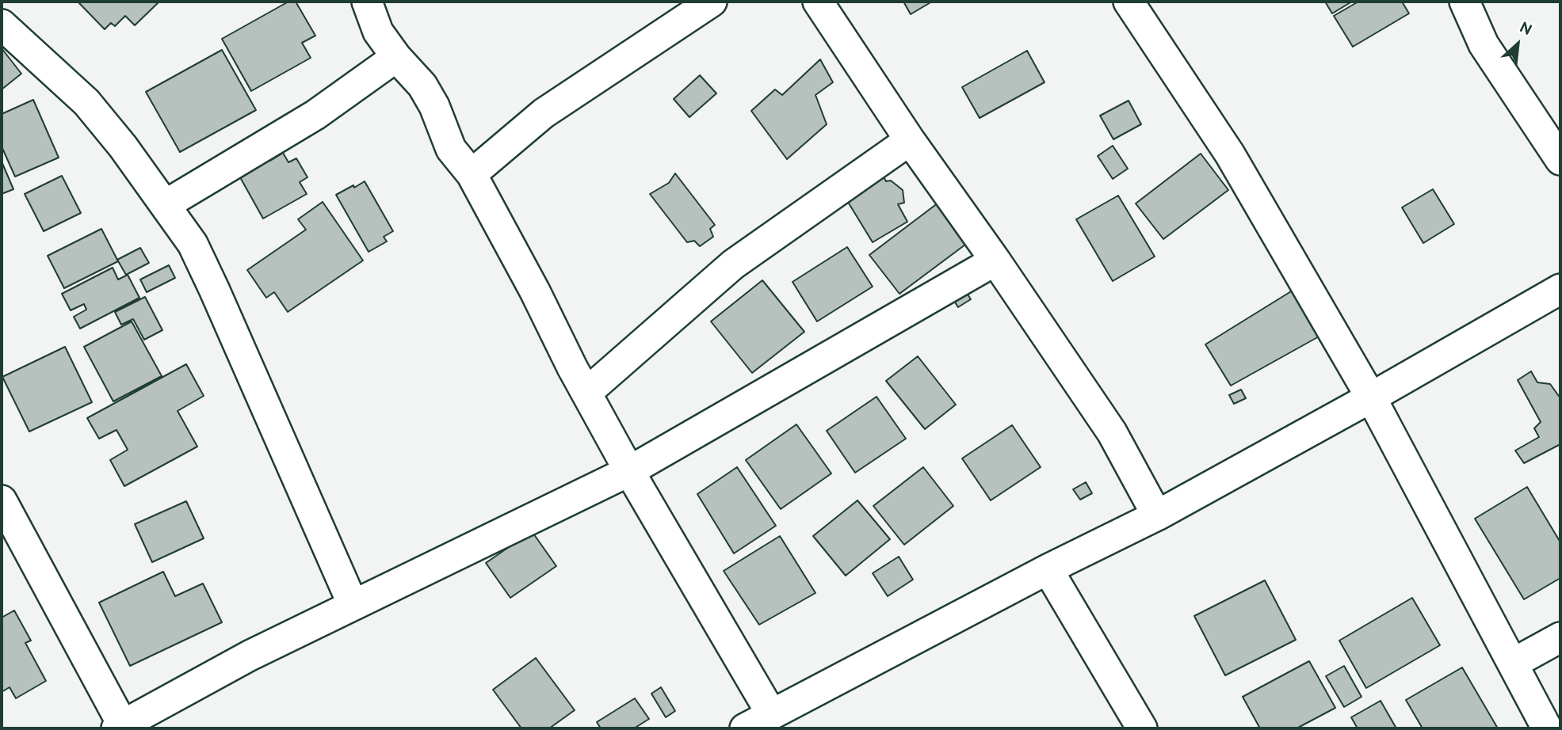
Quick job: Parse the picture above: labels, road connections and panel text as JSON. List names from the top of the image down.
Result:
{
  "north": "top right"
}
